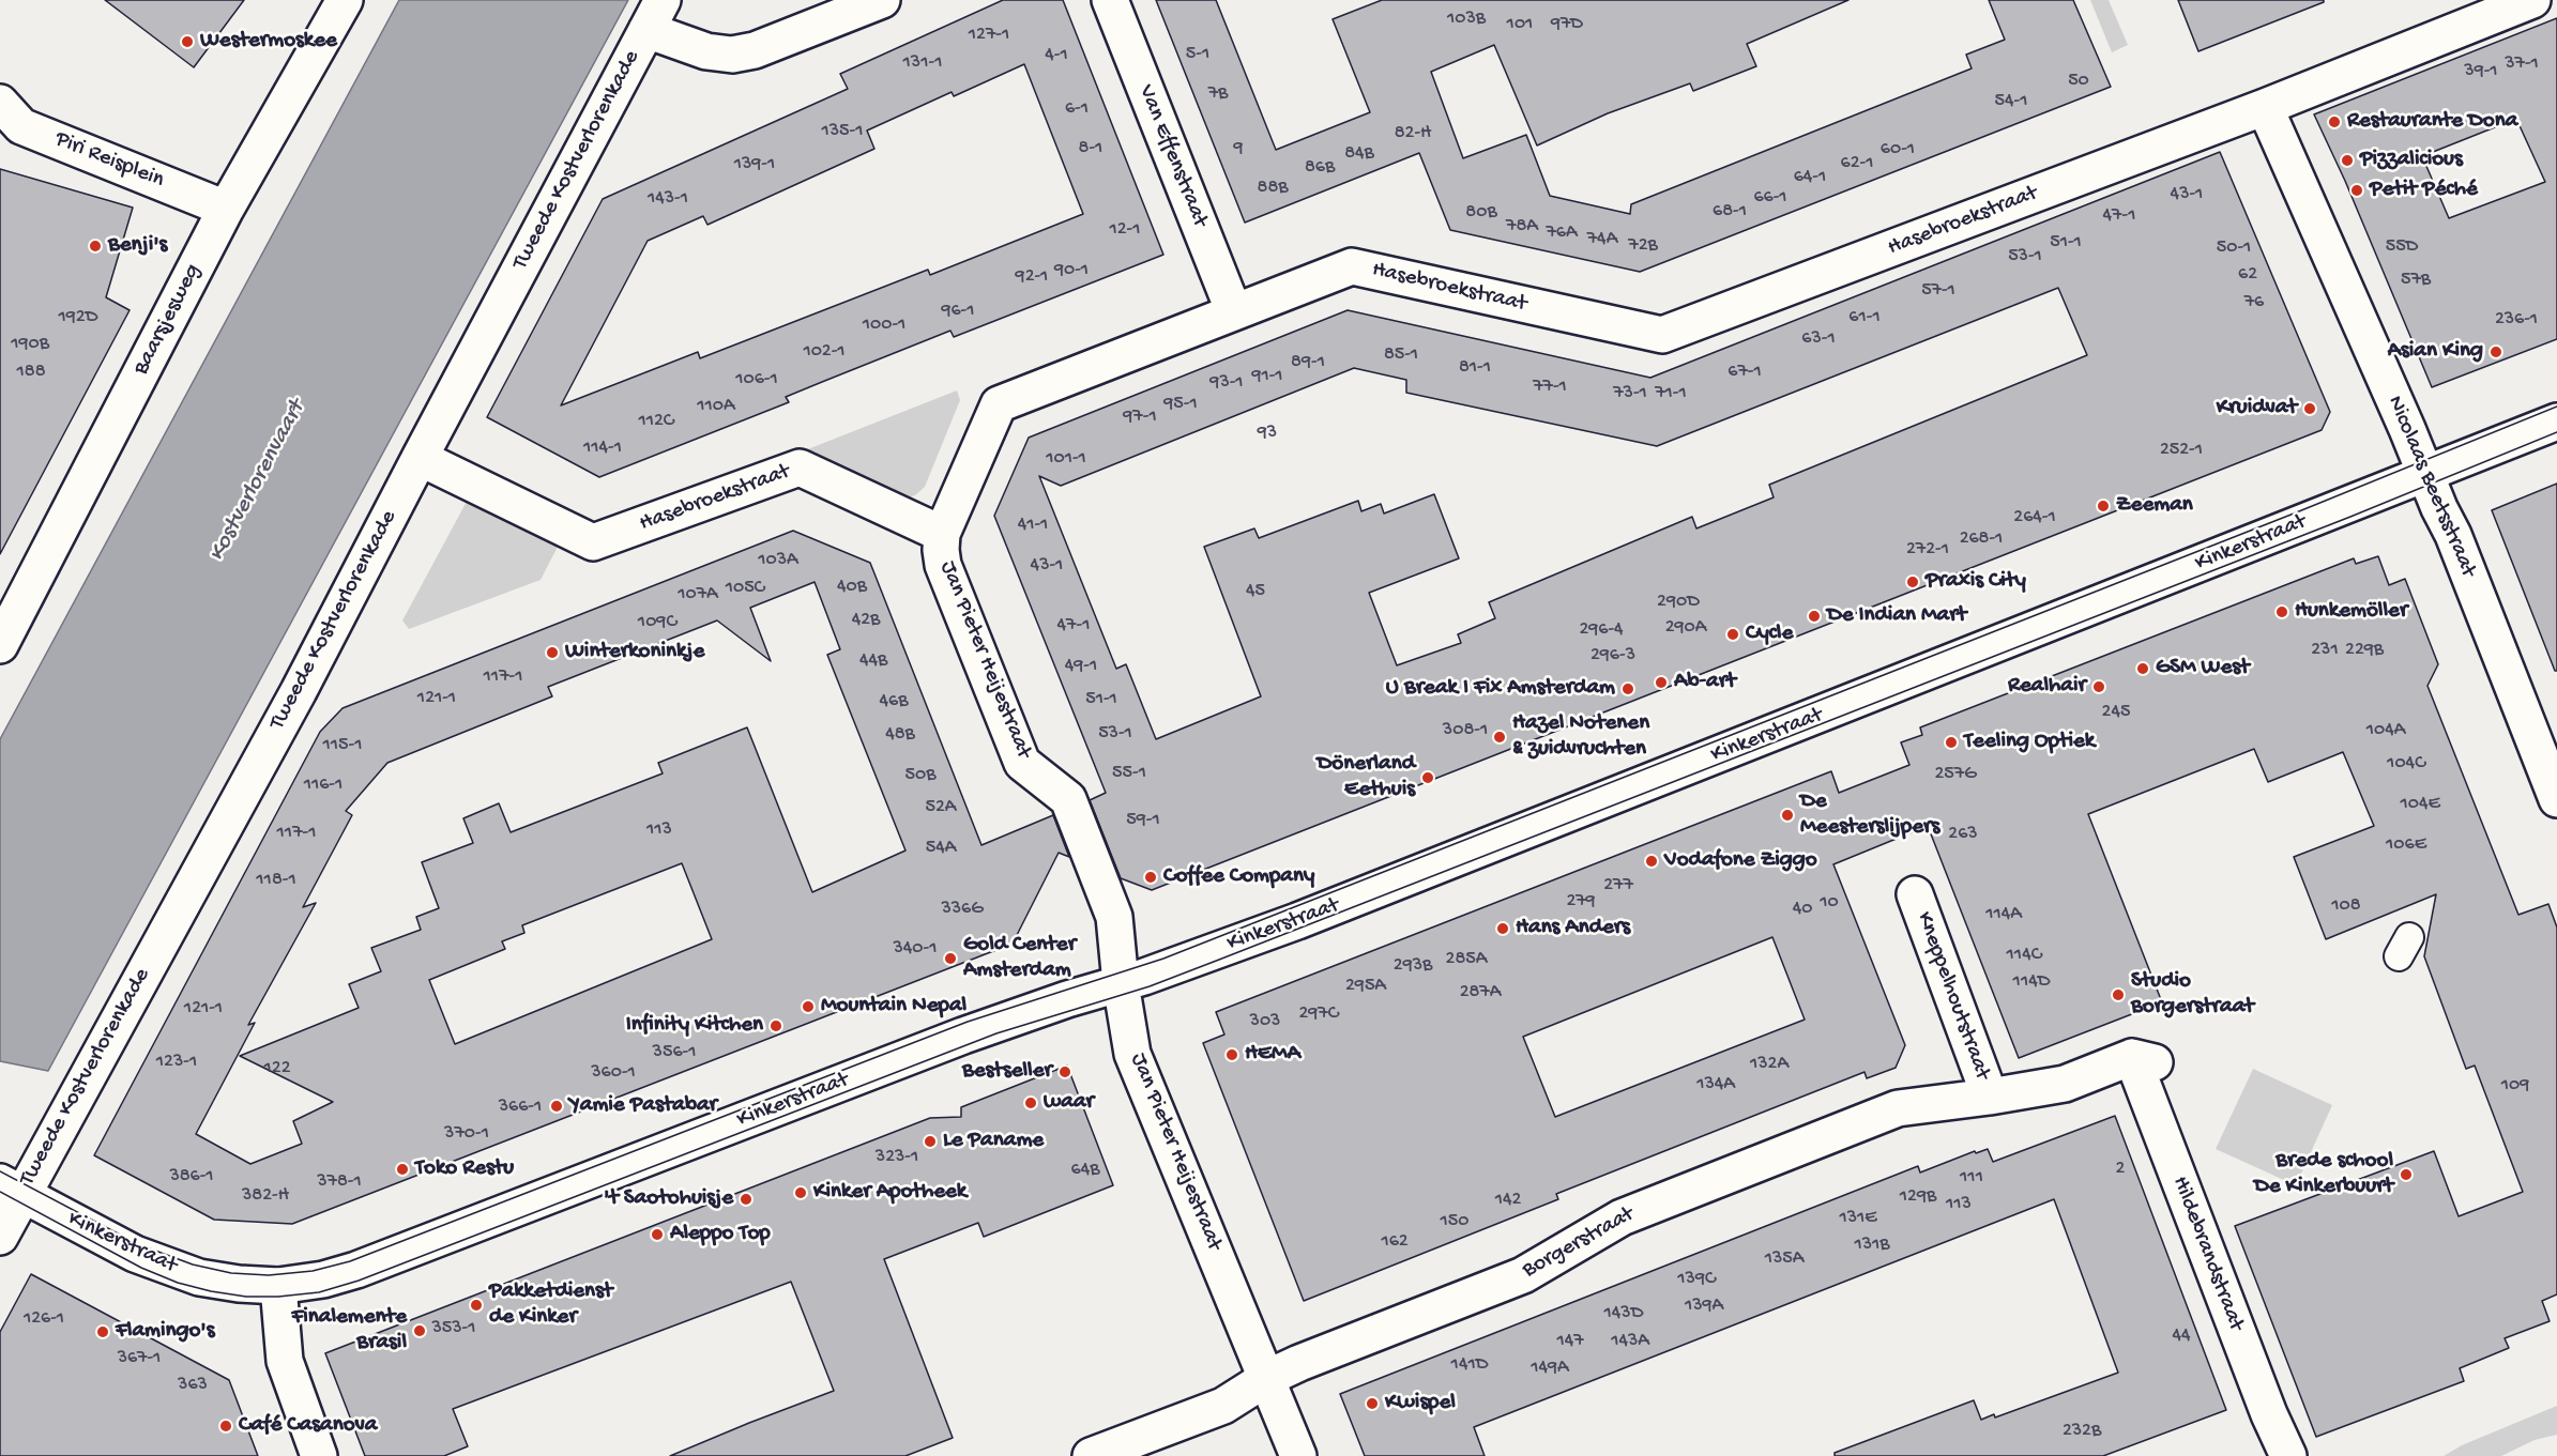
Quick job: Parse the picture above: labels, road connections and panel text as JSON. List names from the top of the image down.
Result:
{
  "streets": {
    "street": [
      "Van Effenstraat",
      "Piri Reisplein",
      "Tweede Kostverlorenkade",
      "Hasebroekstraat",
      "Baarsjesweg",
      "Nicolaas Beetsstraat",
      "Kinkerstraat",
      "Jan Pieter Heijestraat",
      "Kneppelhoutstraat",
      "Borgerstraat",
      "Hildebrandstraat"
    ]
  },
  "crossings": [
    ["Van Effenstraat", "Hasebroekstraat"],
    ["Piri Reisplein", "Baarsjesweg"],
    ["Tweede Kostverlorenkade", "Hasebroekstraat"],
    ["Tweede Kostverlorenkade", "Kinkerstraat"],
    ["Hasebroekstraat", "Nicolaas Beetsstraat"],
    ["Hasebroekstraat", "Jan Pieter Heijestraat"],
    ["Nicolaas Beetsstraat", "Kinkerstraat"],
    ["Kinkerstraat", "Jan Pieter Heijestraat"],
    ["Jan Pieter Heijestraat", "Borgerstraat"],
    ["Kneppelhoutstraat", "Borgerstraat"],
    ["Borgerstraat", "Hildebrandstraat"]
  ],
  "water": ["Kostverlorenvaart"],
  "places": [
    "Westermoskee",
    "Restaurante Dona",
    "Pizzalicious",
    "Petit Péché",
    "Benji's",
    "Asian King",
    "Kruidvat",
    "Zeeman",
    "Praxis City",
    "Hunkemöller",
    "De Indian Mart",
    "Cycle",
    "Winterkoninkje",
    "GSM West",
    "Ab-art",
    "Realhair",
    "U Break I Fix Amsterdam",
    "Hazel Notenen & zuidvruchten",
    "Teeling Optiek",
    "Dönerland Eethuis",
    "De Meesterslijpers",
    "Vodafone Ziggo",
    "Coffee Company",
    "Hans Anders",
    "Gold Center Amsterdam",
    "Studio Borgerstraat",
    "Mountain Nepal",
    "Infinity Kitchen",
    "HEMA",
    "Bestseller",
    "waar",
    "Yamie Pastabar",
    "Le Paname",
    "Toko Restu",
    "Brede school De Kinkerbuurt",
    "Kinker Apotheek",
    "'t Saotohuisje",
    "Aleppo Top",
    "Pakketdienst de Kinker",
    "Finalemente Brasil",
    "Flamingo's",
    "Kwispel",
    "Café Casanova"
  ],
  "house_numbers": [
    "103B",
    "101",
    "97D",
    "127-1",
    "5-1",
    "4-1",
    "131-1",
    "37-1",
    "39-1",
    "50",
    "7B",
    "54-1",
    "6-1",
    "135-1",
    "82-H",
    "8-1",
    "9",
    "60-1",
    "84B",
    "62-1",
    "139-1",
    "86B",
    "64-1",
    "88B",
    "43-1",
    "66-1",
    "143-1",
    "68-1",
    "80B",
    "47-1",
    "78A",
    "12-1",
    "76A",
    "74A",
    "51-1",
    "72B",
    "55D",
    "50-1",
    "53-1",
    "90-1",
    "62",
    "92-1",
    "57B",
    "57-1",
    "76",
    "96-1",
    "192D",
    "61-1",
    "236-1",
    "100-1",
    "63-1",
    "190B",
    "102-1",
    "85-1",
    "89-1",
    "81-1",
    "188",
    "67-1",
    "91-1",
    "106-1",
    "93-1",
    "77-1",
    "73-1",
    "71-1",
    "95-1",
    "110A",
    "97-1",
    "112C",
    "93",
    "114-1",
    "252-1",
    "101-1",
    "264-1",
    "41-1",
    "268-1",
    "272-1",
    "103A",
    "43-1",
    "40B",
    "105C",
    "45",
    "107A",
    "290D",
    "42B",
    "109C",
    "47-1",
    "290A",
    "296-4",
    "231",
    "229B",
    "296-3",
    "44B",
    "49-1",
    "117-1",
    "121-1",
    "51-1",
    "46B",
    "245",
    "308-1",
    "104A",
    "53-1",
    "48B",
    "115-1",
    "104C",
    "55-1",
    "257G",
    "50B",
    "116-1",
    "104E",
    "52A",
    "59-1",
    "113",
    "117-1",
    "263",
    "106E",
    "54A",
    "118-1",
    "277",
    "279",
    "10",
    "108",
    "336G",
    "40",
    "114A",
    "340-1",
    "114C",
    "285A",
    "293B",
    "114D",
    "295A",
    "287A",
    "121-1",
    "297C",
    "303",
    "356-1",
    "123-1",
    "132A",
    "122",
    "360-1",
    "134A",
    "109",
    "366-1",
    "370-1",
    "323-1",
    "2",
    "64B",
    "386-1",
    "111",
    "378-1",
    "382-H",
    "129B",
    "142",
    "113",
    "131E",
    "150",
    "162",
    "131B",
    "135A",
    "139C",
    "139A",
    "143D",
    "126-1",
    "353-1",
    "44",
    "147",
    "143A",
    "367-1",
    "141D",
    "149A",
    "363",
    "232B"
  ]
}
